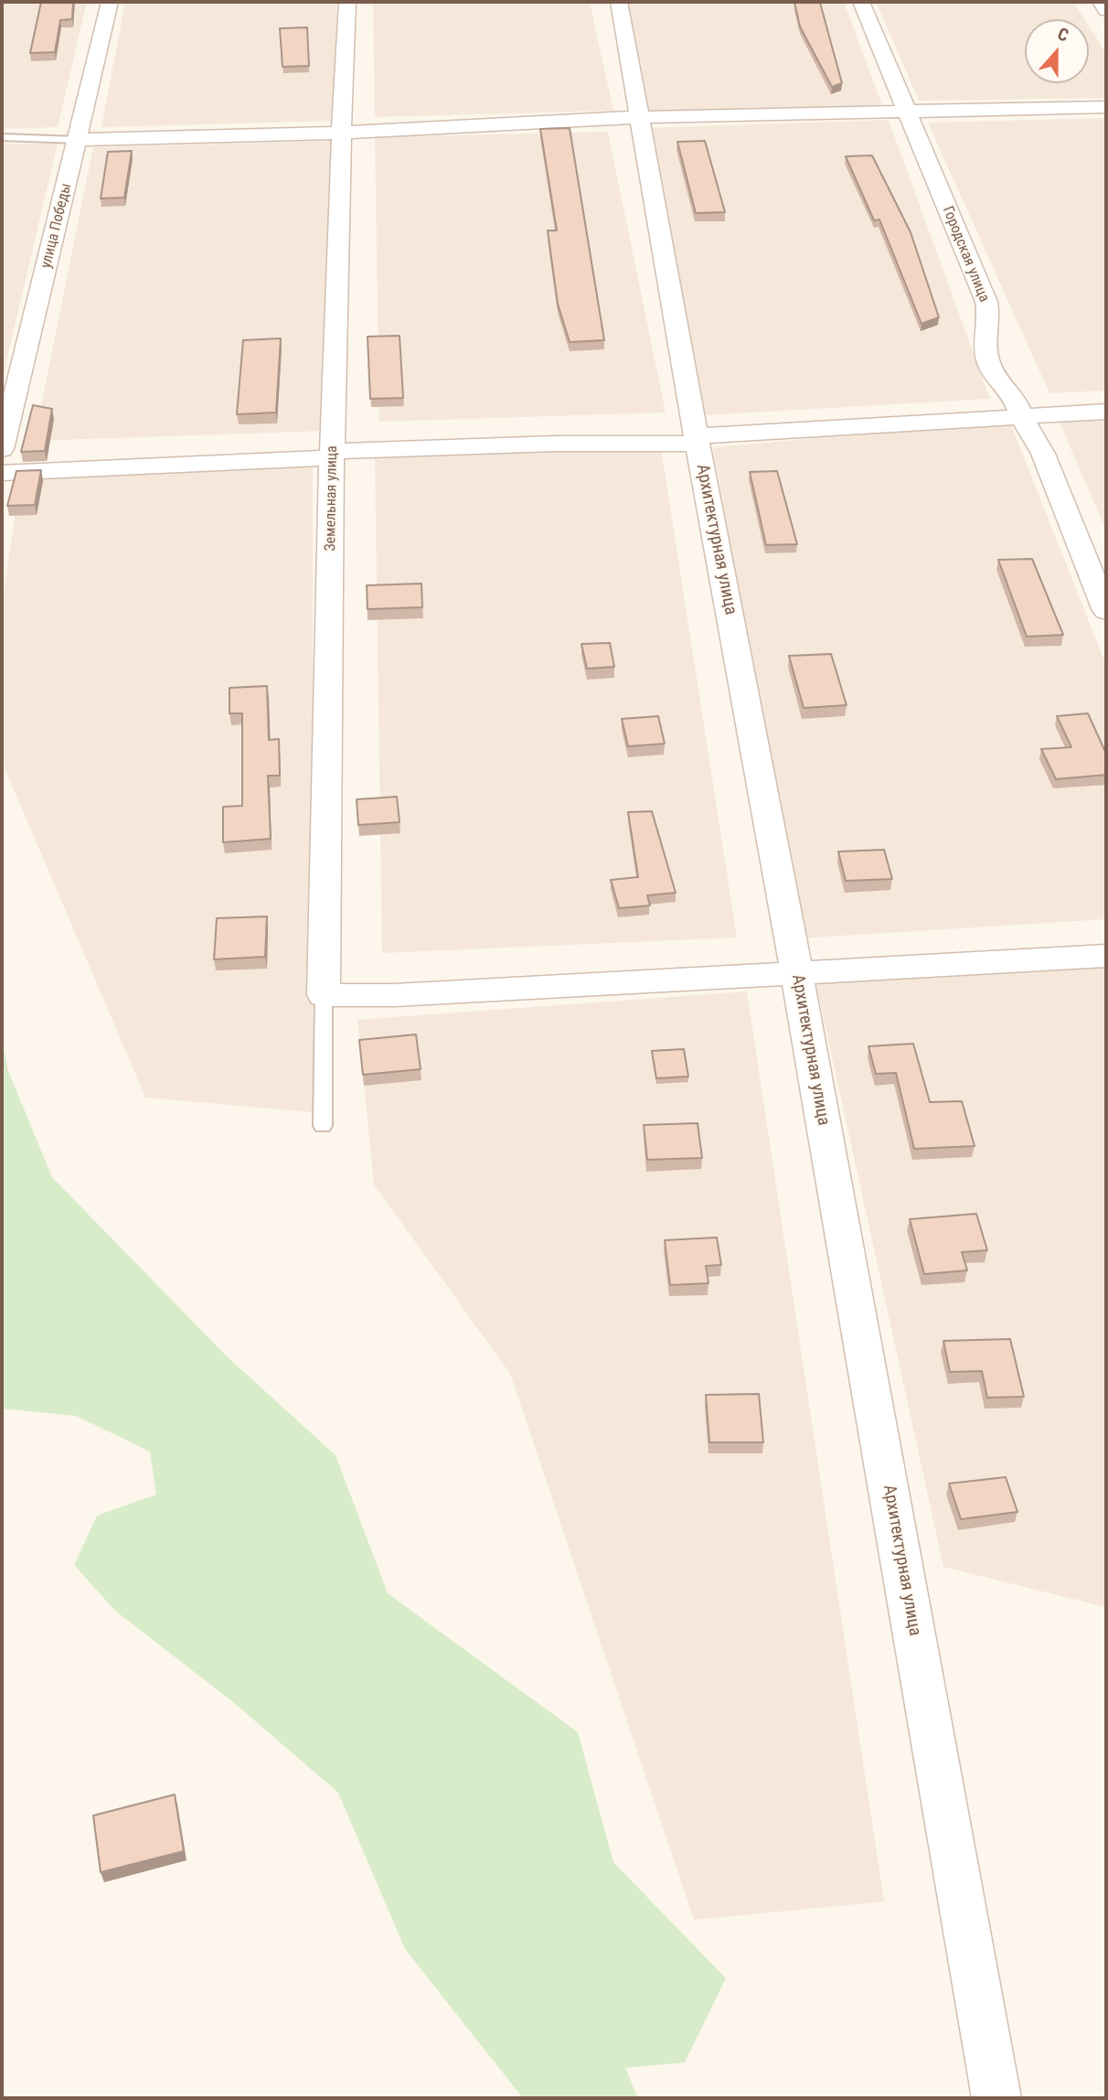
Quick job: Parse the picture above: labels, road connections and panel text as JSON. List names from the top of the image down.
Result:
{
  "streets": {
    "street": [
      "улица Победы",
      "Городская улица",
      "Земельная улица",
      "Архитектурная улица"
    ]
  },
  "north": "top"
}
